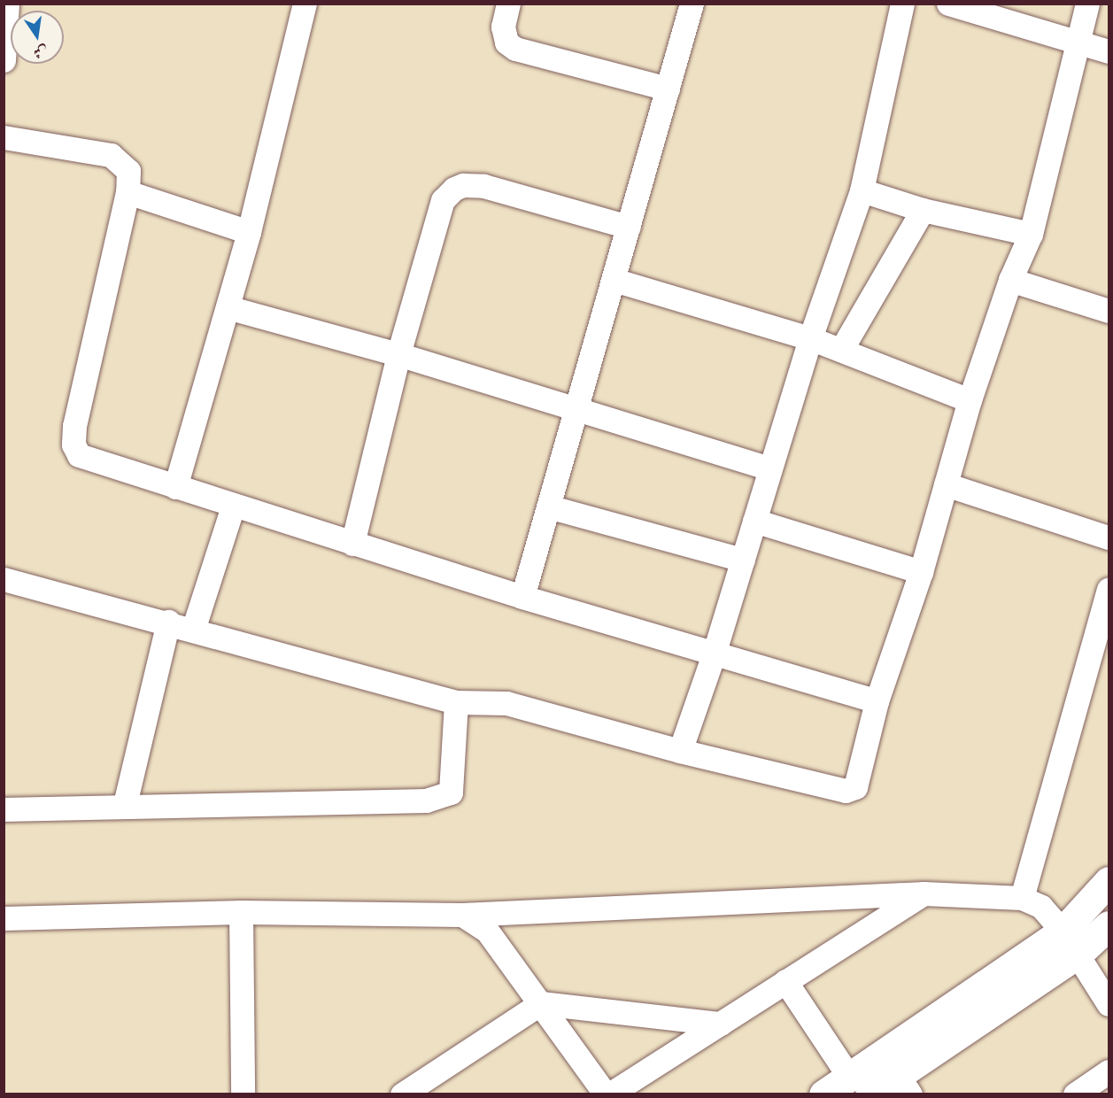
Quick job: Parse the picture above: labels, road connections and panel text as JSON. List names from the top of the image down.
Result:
{
  "north": "bottom"
}
